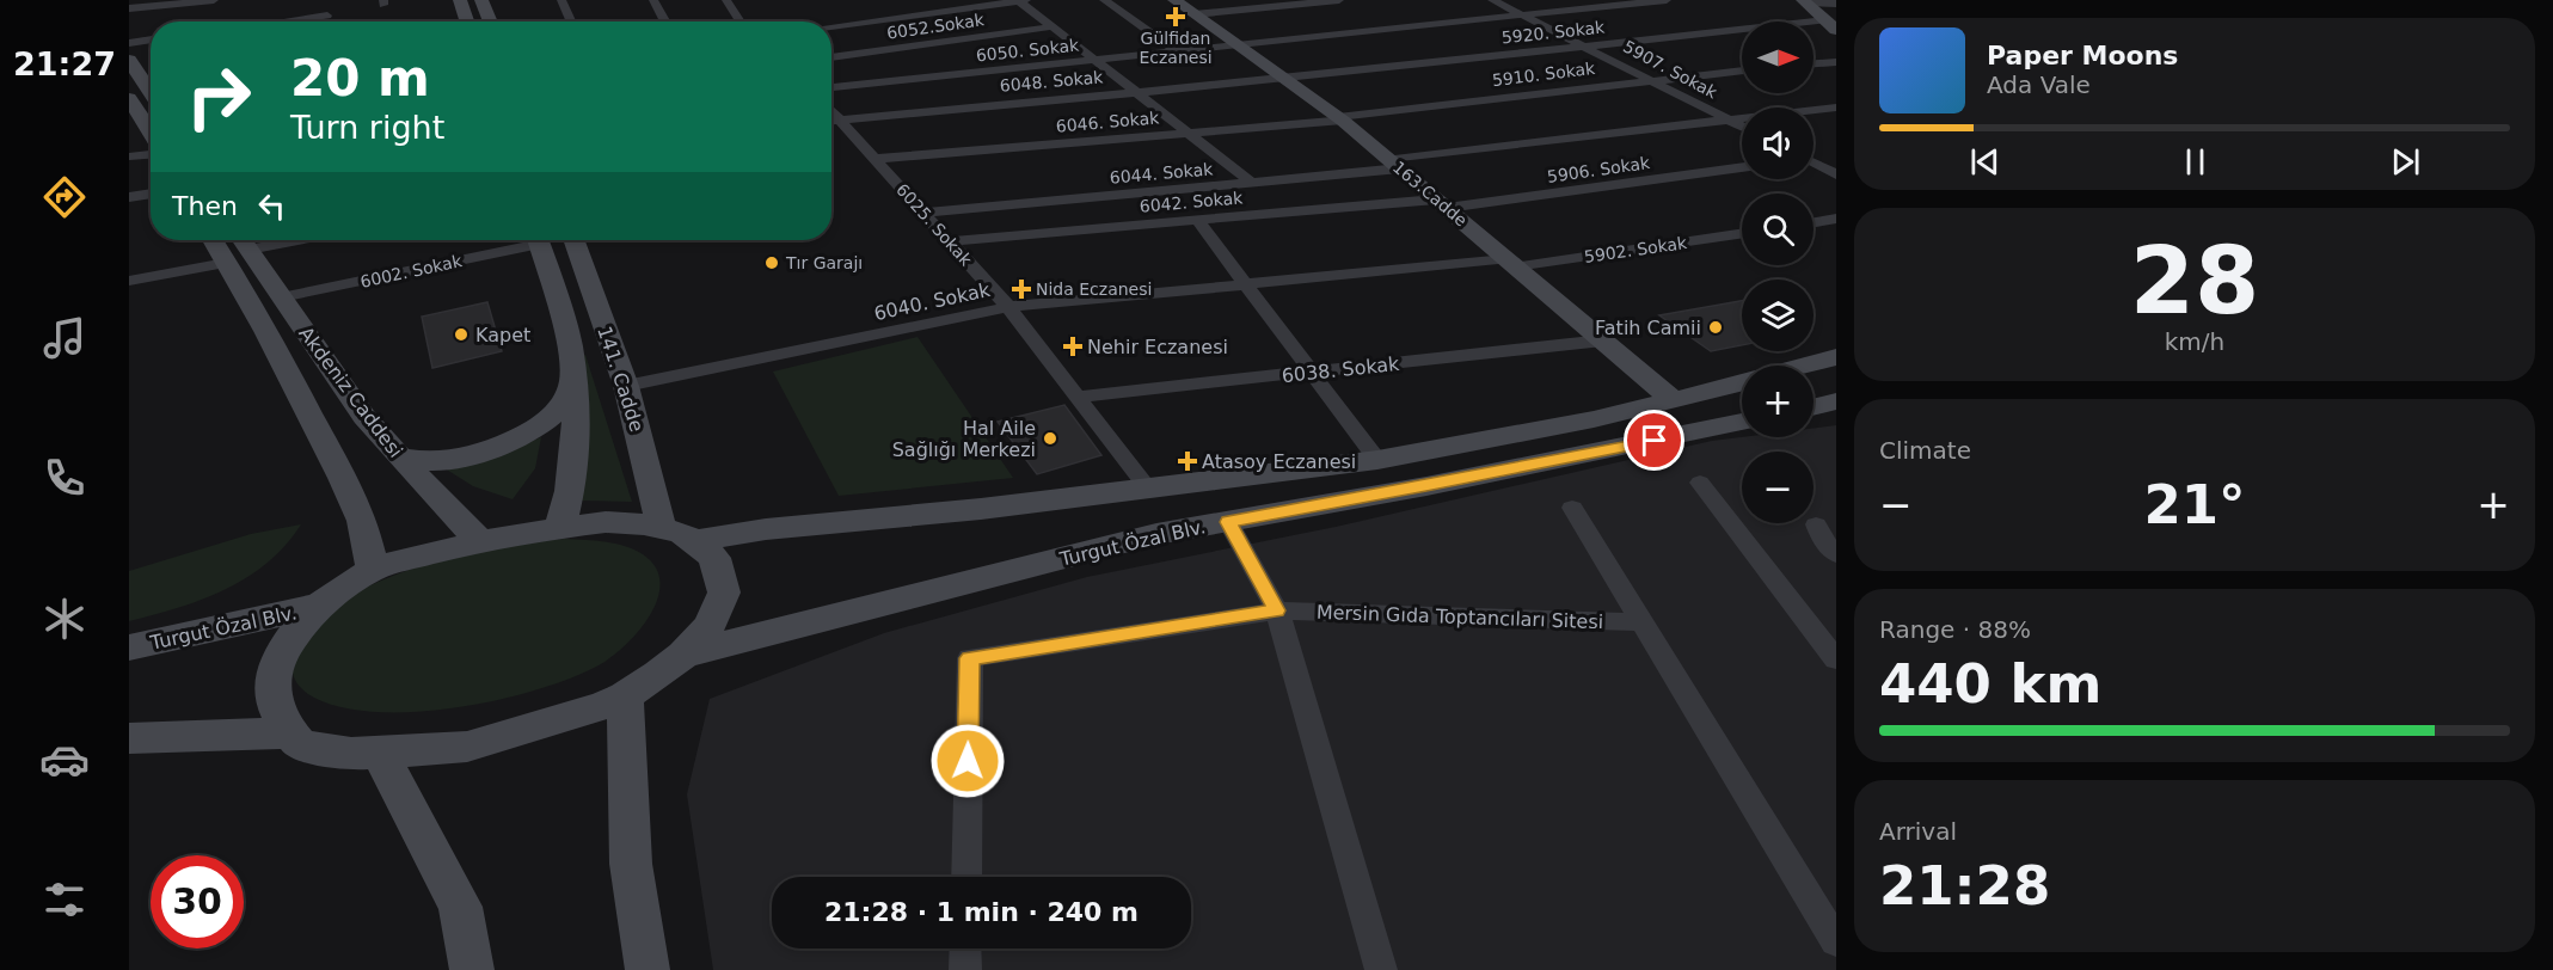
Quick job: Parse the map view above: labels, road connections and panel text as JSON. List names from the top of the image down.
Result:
{
  "streets": {
    "main road": [
      "163.Cadde",
      "141. Cadde",
      "Akdeniz Caddesi",
      "Turgut Özal Blv."
    ],
    "street": [
      "6052.Sokak",
      "5920. Sokak",
      "6050. Sokak",
      "5907. Sokak",
      "5910. Sokak",
      "6048. Sokak",
      "6046. Sokak",
      "5906. Sokak",
      "6044. Sokak",
      "6042. Sokak",
      "6025. Sokak",
      "5902. Sokak",
      "6002. Sokak",
      "6040. Sokak",
      "6038. Sokak",
      "Mersin Gıda Toptancıları Sitesi"
    ]
  },
  "crossings": [
    ["5920. Sokak", "5907. Sokak"],
    ["5920. Sokak", "6048. Sokak"],
    ["5920. Sokak", "163.Cadde"],
    ["6050. Sokak", "5907. Sokak"],
    ["6050. Sokak", "163.Cadde"],
    ["5907. Sokak", "5910. Sokak"],
    ["5907. Sokak", "6044. Sokak"],
    ["5910. Sokak", "6046. Sokak"],
    ["5910. Sokak", "163.Cadde"],
    ["6048. Sokak", "163.Cadde"],
    ["6048. Sokak", "6025. Sokak"],
    ["6046. Sokak", "163.Cadde"],
    ["6046. Sokak", "6025. Sokak"],
    ["5906. Sokak", "163.Cadde"],
    ["5906. Sokak", "6042. Sokak"],
    ["6044. Sokak", "163.Cadde"],
    ["6044. Sokak", "6025. Sokak"],
    ["163.Cadde", "6042. Sokak"],
    ["163.Cadde", "5902. Sokak"],
    ["163.Cadde", "6040. Sokak"],
    ["163.Cadde", "6038. Sokak"],
    ["6042. Sokak", "6025. Sokak"],
    ["6025. Sokak", "6040. Sokak"],
    ["6025. Sokak", "6038. Sokak"],
    ["5902. Sokak", "6040. Sokak"],
    ["6002. Sokak", "Akdeniz Caddesi"],
    ["6040. Sokak", "141. Cadde"]
  ],
  "places": {
    "health": [
      "Gülfidan Eczanesi",
      "Nida Eczanesi",
      "Nehir Eczanesi",
      "Atasoy Eczanesi"
    ],
    "other": [
      "Tır Garajı",
      "Fatih Camii",
      "Kapet",
      "Hal Aile Sağlığı Merkezi"
    ]
  },
  "north": "right",
  "page": {
    "tabs": "21:27",
    "map_buttons": ["+", "−"],
    "turn": ["20 m", "Turn right"],
    "song": ["Paper Moons", "Ada Vale"],
    "then": "Then",
    "tile": [
      ["28", "km/h"],
      "Climate",
      ["Range · 88%", "440 km"],
      ["Arrival", "21:28"]
    ],
    "heat": ["−", "21°", "+"],
    "limit": "30",
    "trip": "21:28 · 1 min · 240 m"
  }
}
